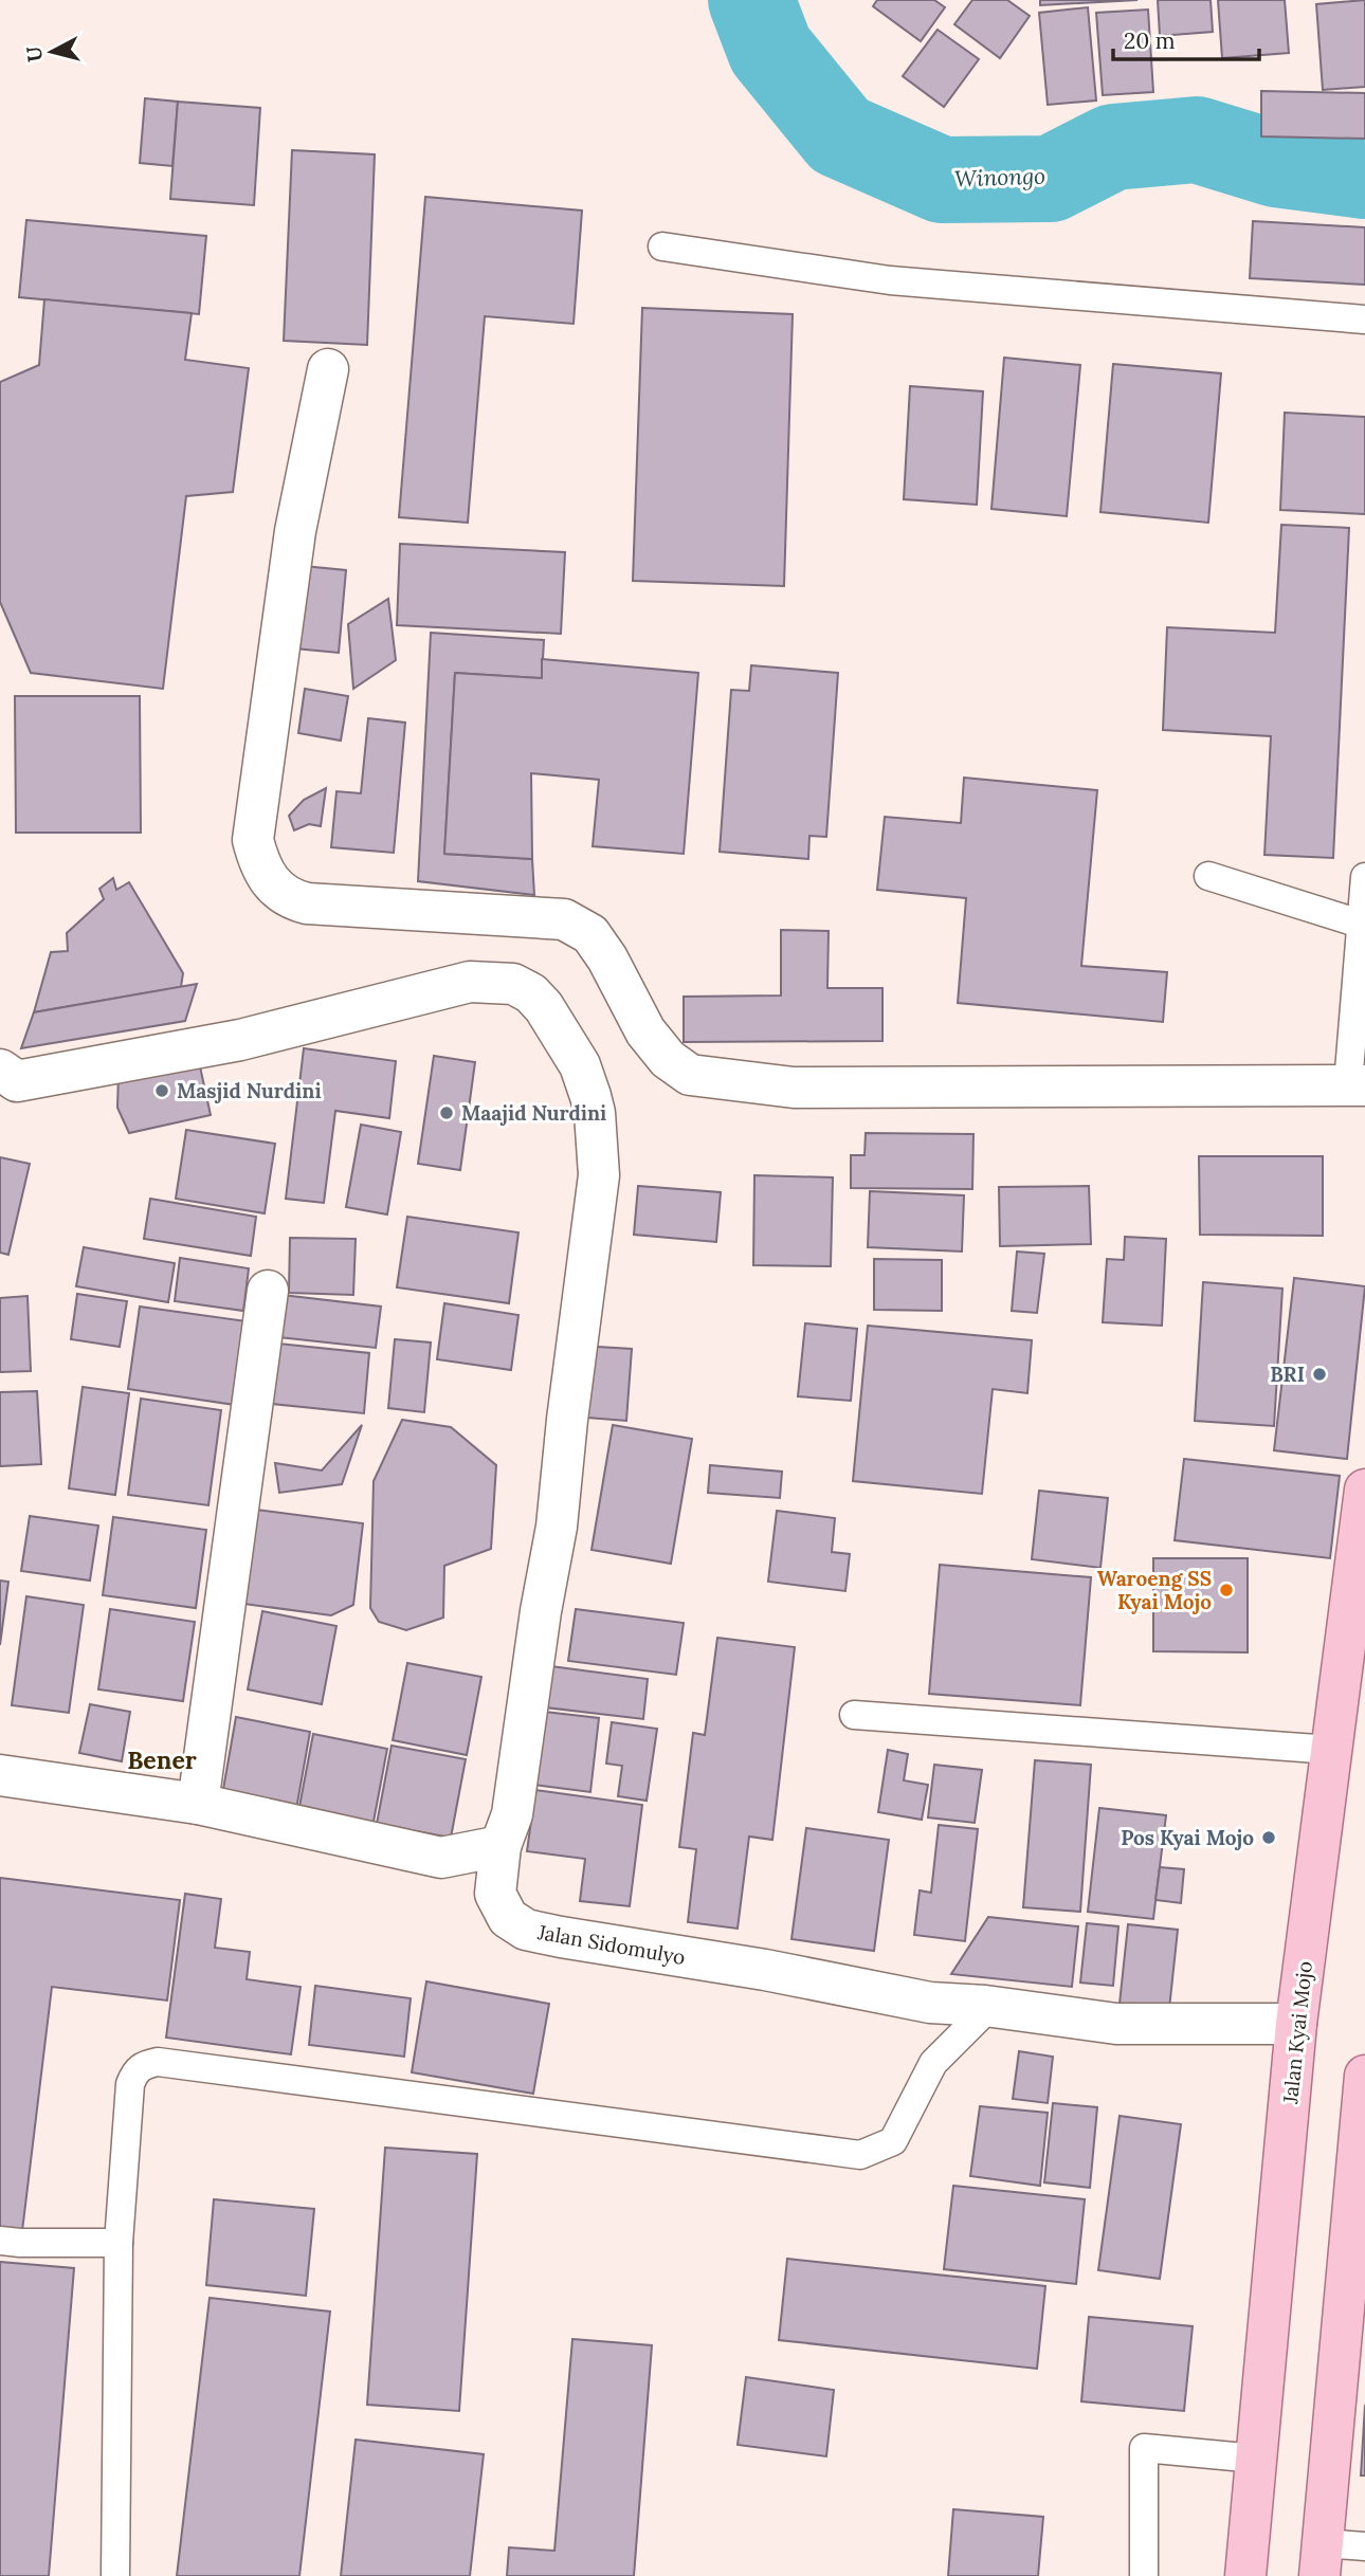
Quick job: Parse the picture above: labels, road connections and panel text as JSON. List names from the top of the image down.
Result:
{
  "streets": {
    "main road": ["Jalan Kyai Mojo"],
    "street": ["Jalan Sidomulyo"]
  },
  "crossings": [
    ["Jalan Sidomulyo", "Jalan Kyai Mojo"]
  ],
  "districts": ["Bener"],
  "water": ["Winongo"],
  "places": [
    "Masjid Nurdini",
    "Maajid Nurdini",
    "BRI",
    "Waroeng SS Kyai Mojo",
    "Pos Kyai Mojo"
  ],
  "scale_bar": "20 m",
  "north": "left"
}
